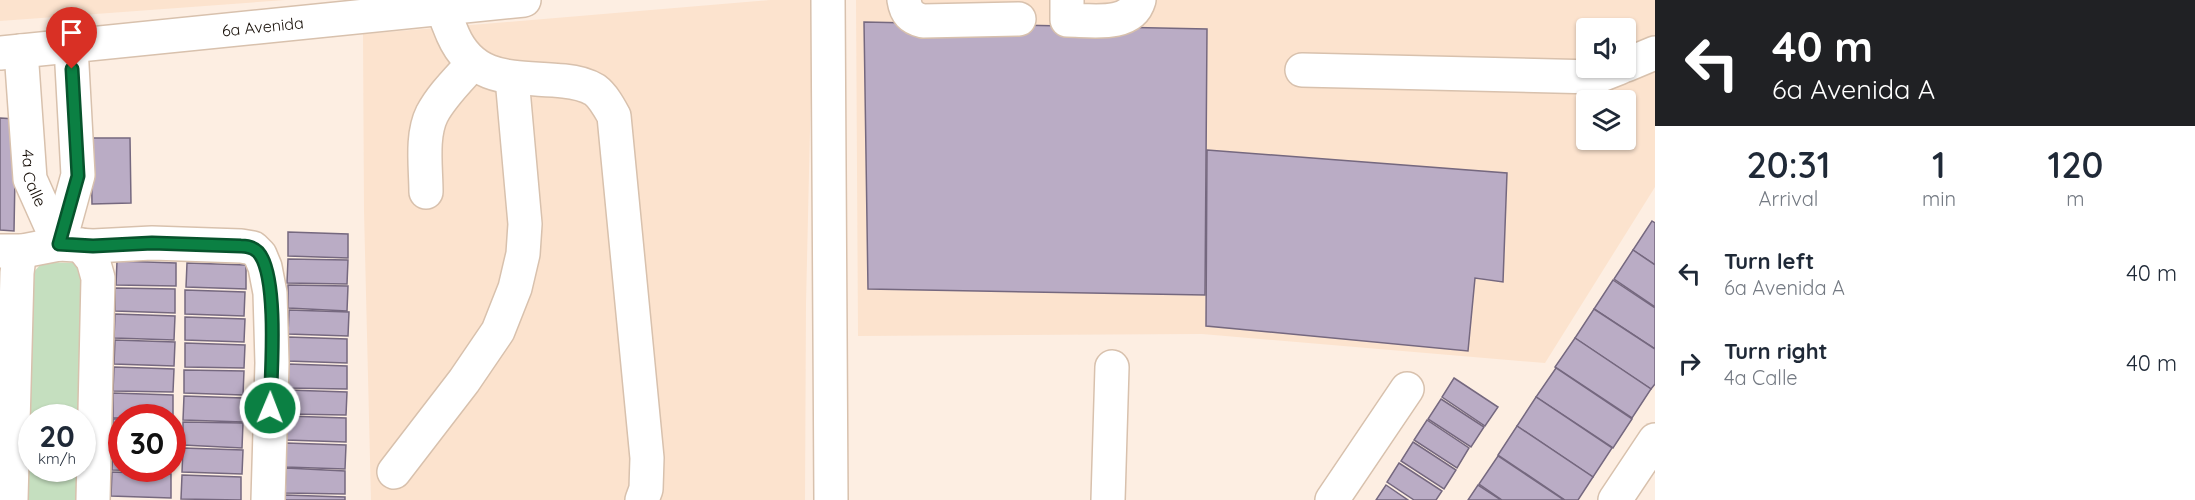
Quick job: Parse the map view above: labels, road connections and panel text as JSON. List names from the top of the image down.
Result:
{
  "streets": {
    "street": ["6a Avenida", "4a Calle"]
  },
  "crossings": [
    ["6a Avenida", "4a Calle"]
  ],
  "page": {
    "turn": ["40 m", "6a Avenida A"],
    "eta": [
      "20:31",
      "Arrival",
      "1",
      "min",
      "120",
      "m"
    ],
    "list": [
      {
        "name": "Turn left",
        "note": "6a Avenida A",
        "value": "40 m"
      },
      {
        "name": "Turn right",
        "note": "4a Calle",
        "value": "40 m"
      }
    ],
    "speed": "20 km/h",
    "limit": "30"
  }
}
